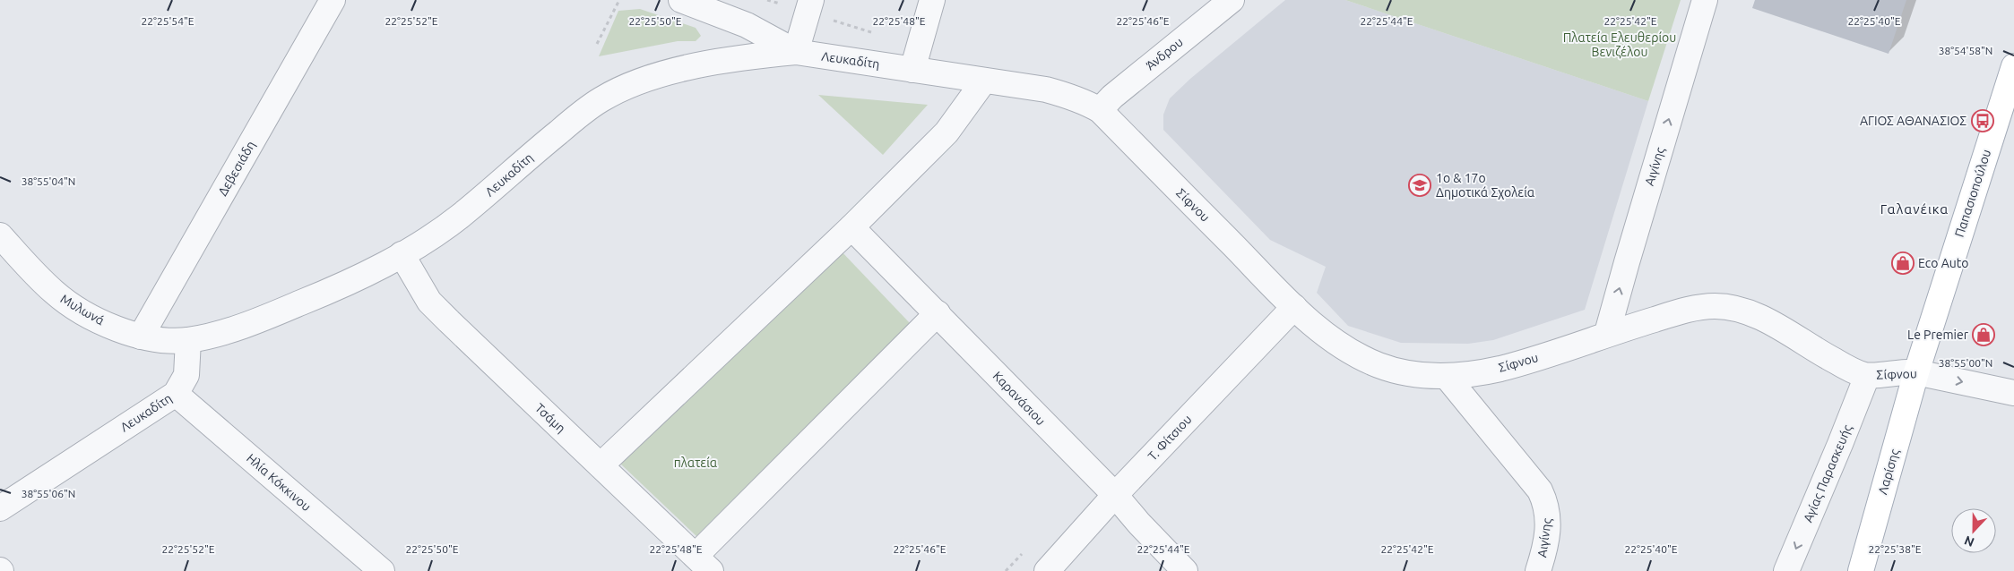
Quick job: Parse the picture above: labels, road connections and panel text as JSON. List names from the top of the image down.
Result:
{
  "streets": {
    "main road": ["Παπασιοπούλου", "Λαρίσης"],
    "street": [
      "Άνδρου",
      "Λευκαδίτη",
      "Αιγίνης",
      "Δεβεσιάδη",
      "Σίφνου",
      "Μυλωνά",
      "Καρανάσιου",
      "Τσάμη",
      "Τ. Φίτσιου",
      "Αγίας Παρασκευής",
      "Ηλία Κόκκινου"
    ]
  },
  "crossings": [
    ["Άνδρου", "Λευκαδίτη"],
    ["Άνδρου", "Σίφνου"],
    ["Λευκαδίτη", "Σίφνου"],
    ["Λευκαδίτη", "Μυλωνά"],
    ["Λευκαδίτη", "Τσάμη"],
    ["Λευκαδίτη", "Ηλία Κόκκινου"],
    ["Αιγίνης", "Σίφνου"],
    ["Δεβεσιάδη", "Μυλωνά"],
    ["Παπασιοπούλου", "Σίφνου"],
    ["Παπασιοπούλου", "Λαρίσης"],
    ["Σίφνου", "Τ. Φίτσιου"],
    ["Σίφνου", "Λαρίσης"],
    ["Σίφνου", "Αγίας Παρασκευής"],
    ["Καρανάσιου", "Τ. Φίτσιου"]
  ],
  "one_way": ["Αιγίνης", "Αγίας Παρασκευής"],
  "districts": ["Γαλανέικα"],
  "parks": ["Πλατεία Ελευθερίου Βενιζέλου", "πλατεία"],
  "places": {
    "bus stop": ["ΑΓΙΟΣ ΑΘΑΝΑΣΙΟΣ"],
    "school or university": ["1ο & 17ο Δημοτικά Σχολεία"],
    "shop": ["Eco Auto", "Le Premier"]
  },
  "north": "bottom",
  "coordinates": [
    "22°25'54\"E",
    "22°25'52\"E",
    "22°25'50\"E",
    "22°25'48\"E",
    "22°25'46\"E",
    "22°25'44\"E",
    "22°25'42\"E",
    "22°25'40\"E",
    "38°54'58\"N",
    "38°55'04\"N",
    "38°55'00\"N",
    "38°55'06\"N",
    "22°25'38\"E"
  ]
}
